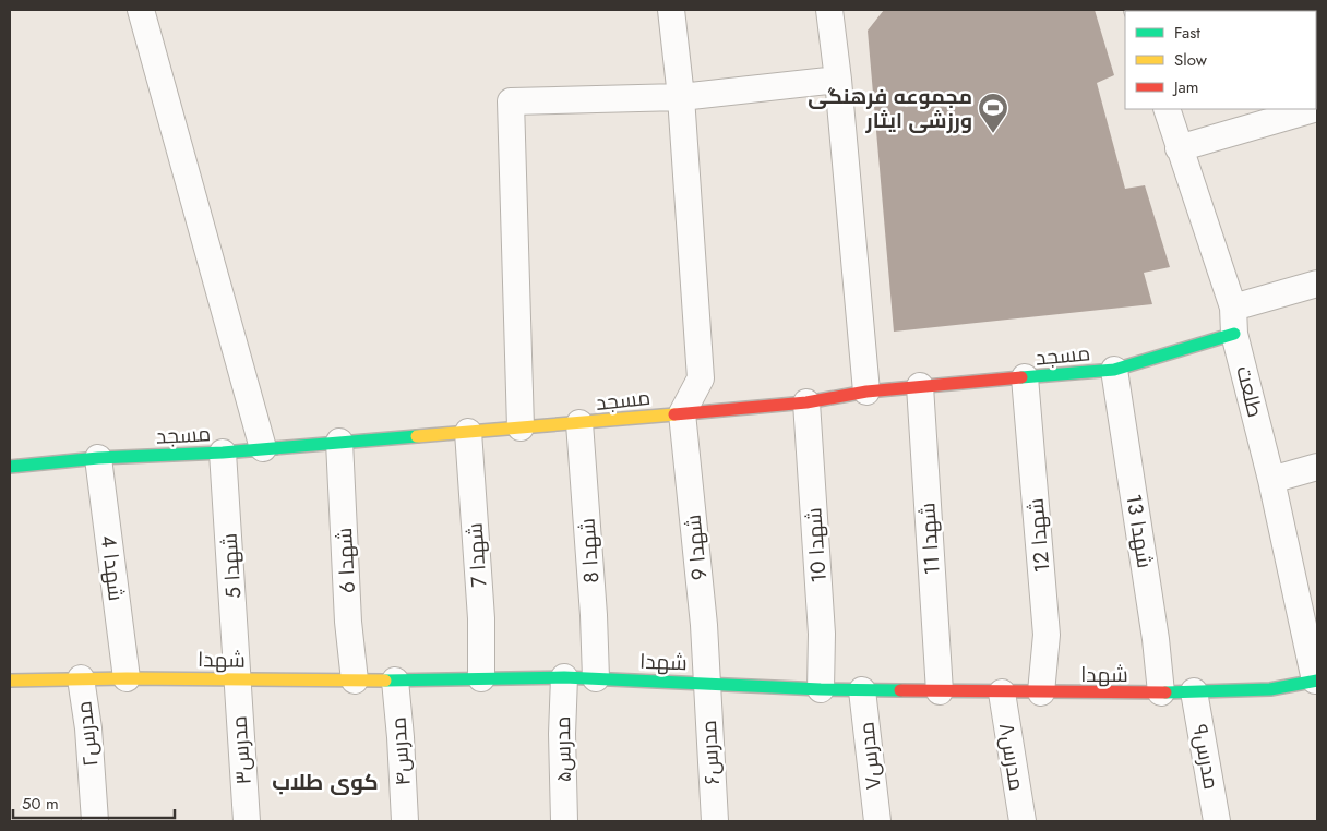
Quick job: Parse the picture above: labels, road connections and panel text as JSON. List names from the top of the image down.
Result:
{
  "streets": {
    "street": [
      "مسجد",
      "طلعت",
      "شهدا 13",
      "شهدا 12",
      "شهدا 11",
      "شهدا 10",
      "شهدا 9",
      "شهدا 8",
      "شهدا 7",
      "شهدا 6",
      "شهدا 5",
      "شهدا 4",
      "شهدا",
      "مدرس۲",
      "مدرس۵",
      "مدرس۳",
      "مدرس۴",
      "مدرس۶",
      "مدرس۷",
      "مدرس۸",
      "مدرس۹"
    ]
  },
  "crossings": [
    ["مسجد", "طلعت"],
    ["مسجد", "شهدا 13"],
    ["مسجد", "شهدا 12"],
    ["مسجد", "شهدا 11"],
    ["مسجد", "شهدا 10"],
    ["مسجد", "شهدا 9"],
    ["مسجد", "شهدا 8"],
    ["مسجد", "شهدا 7"],
    ["مسجد", "شهدا 6"],
    ["مسجد", "شهدا 5"],
    ["مسجد", "شهدا 4"],
    ["طلعت", "شهدا"],
    ["شهدا 13", "شهدا"],
    ["شهدا 12", "شهدا"],
    ["شهدا 11", "شهدا"],
    ["شهدا 10", "شهدا"],
    ["شهدا 9", "شهدا"],
    ["شهدا 9", "مدرس۶"],
    ["شهدا 8", "شهدا"],
    ["شهدا 7", "شهدا"],
    ["شهدا 6", "شهدا"],
    ["شهدا 5", "شهدا"],
    ["شهدا 5", "مدرس۳"],
    ["شهدا 4", "شهدا"],
    ["شهدا", "مدرس۲"],
    ["شهدا", "مدرس۵"],
    ["شهدا", "مدرس۳"],
    ["شهدا", "مدرس۴"],
    ["شهدا", "مدرس۶"],
    ["شهدا", "مدرس۷"],
    ["شهدا", "مدرس۸"],
    ["شهدا", "مدرس۹"]
  ],
  "districts": ["کوی طلاب"],
  "places": {
    "sports": ["مجموعه فرهنگی ورزشی ایثار"]
  },
  "legend": ["Fast", "Slow", "Jam"],
  "scale_bar": "50 m"
}
